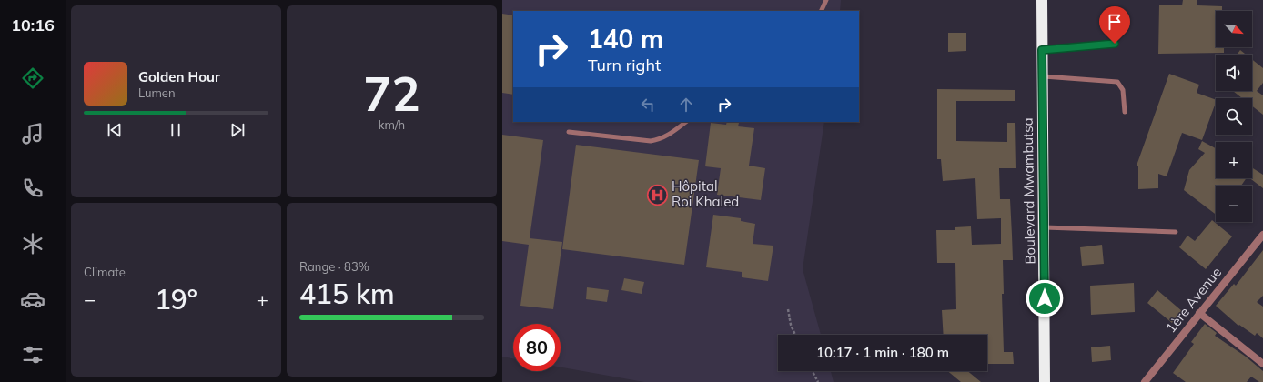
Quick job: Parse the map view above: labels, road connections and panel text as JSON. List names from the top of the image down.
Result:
{
  "streets": {
    "highway": ["Boulevard Mwambutsa"],
    "street": ["1ère Avenue"]
  },
  "places": {
    "hospital": ["Hôpital Roi Khaled"]
  },
  "north": "bottom right",
  "page": {
    "tabs": "10:16",
    "tile": [
      ["72", "km/h"],
      "Climate",
      ["Range · 83%", "415 km"]
    ],
    "map_buttons": ["+", "−"],
    "turn": ["140 m", "Turn right"],
    "song": ["Golden Hour", "Lumen"],
    "heat": ["−", "19°", "+"],
    "limit": "80",
    "trip": "10:17 · 1 min · 180 m"
  }
}
